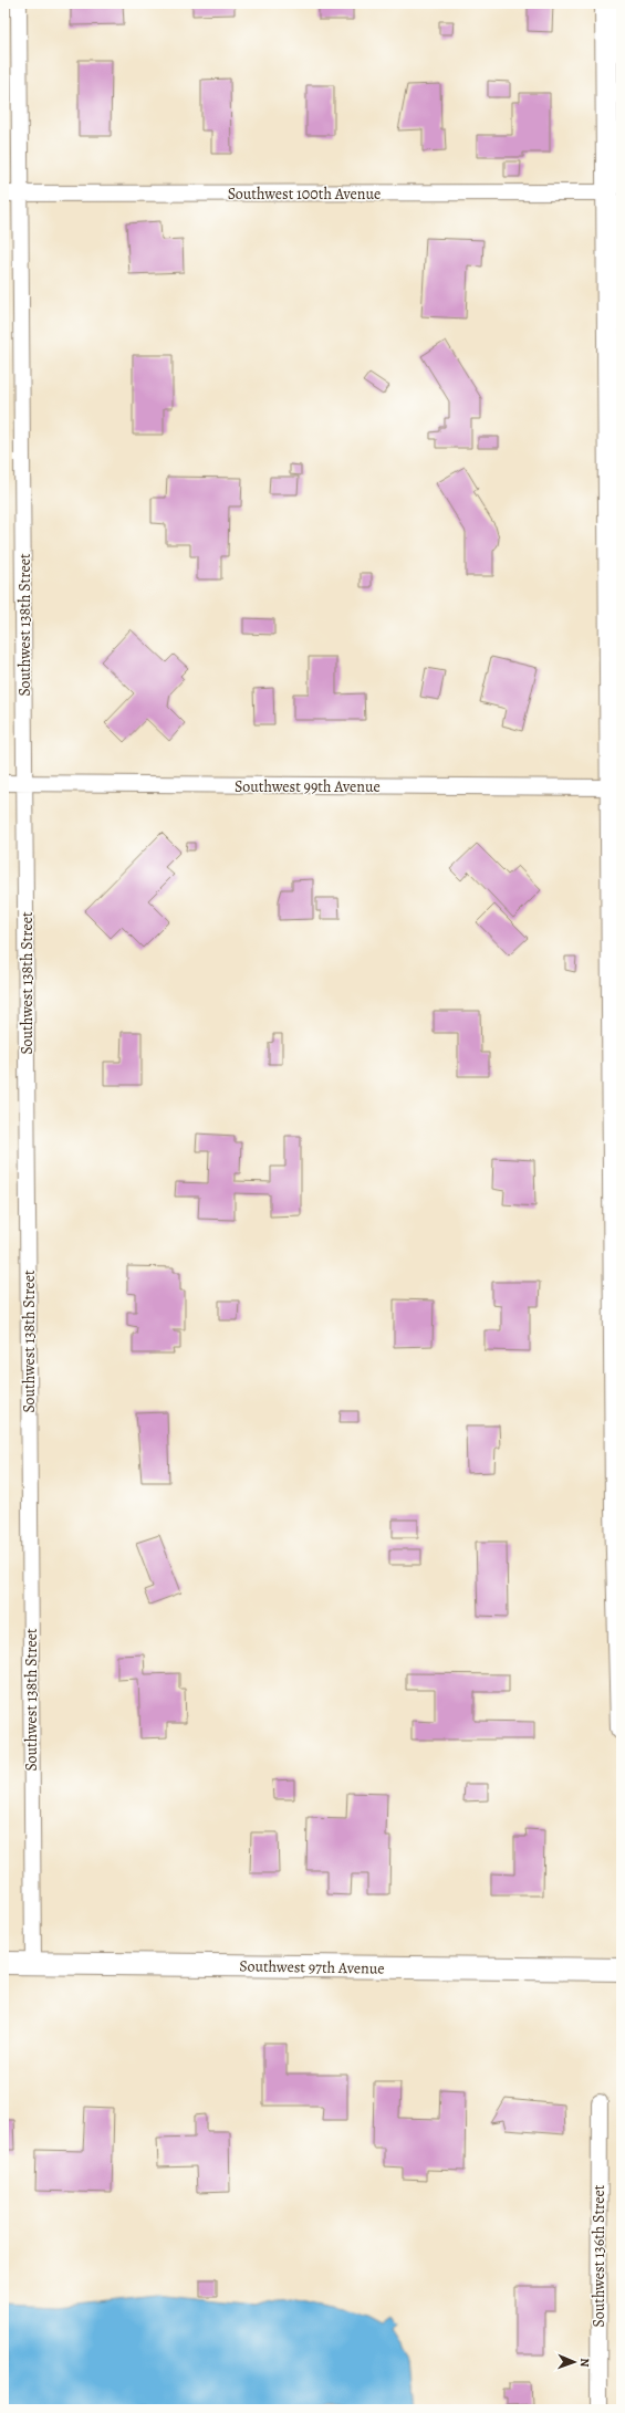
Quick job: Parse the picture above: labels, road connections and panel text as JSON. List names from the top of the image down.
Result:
{
  "streets": {
    "street": [
      "Southwest 100th Avenue",
      "Southwest 138th Street",
      "Southwest 99th Avenue",
      "Southwest 97th Avenue",
      "Southwest 136th Street"
    ]
  },
  "crossings": [
    ["Southwest 100th Avenue", "Southwest 138th Street"],
    ["Southwest 138th Street", "Southwest 99th Avenue"],
    ["Southwest 138th Street", "Southwest 97th Avenue"]
  ],
  "north": "right"
}
